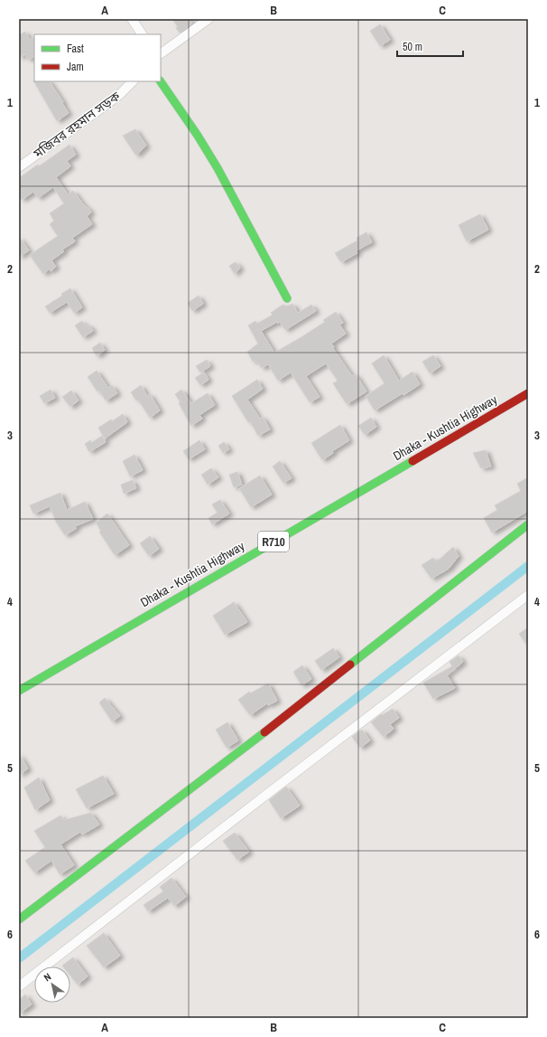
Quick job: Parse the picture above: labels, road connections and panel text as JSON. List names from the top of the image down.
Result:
{
  "streets": {
    "street": ["মজিবর রহমান সড়ক", "Dhaka - Kushtia Highway", "R710"]
  },
  "legend": ["Fast", "Jam"],
  "scale_bar": "50 m",
  "north": "top left",
  "grid": {
    "columns": ["A", "B", "C"],
    "rows": [
      "1",
      "2",
      "3",
      "4",
      "5",
      "6"
    ]
  }
}
